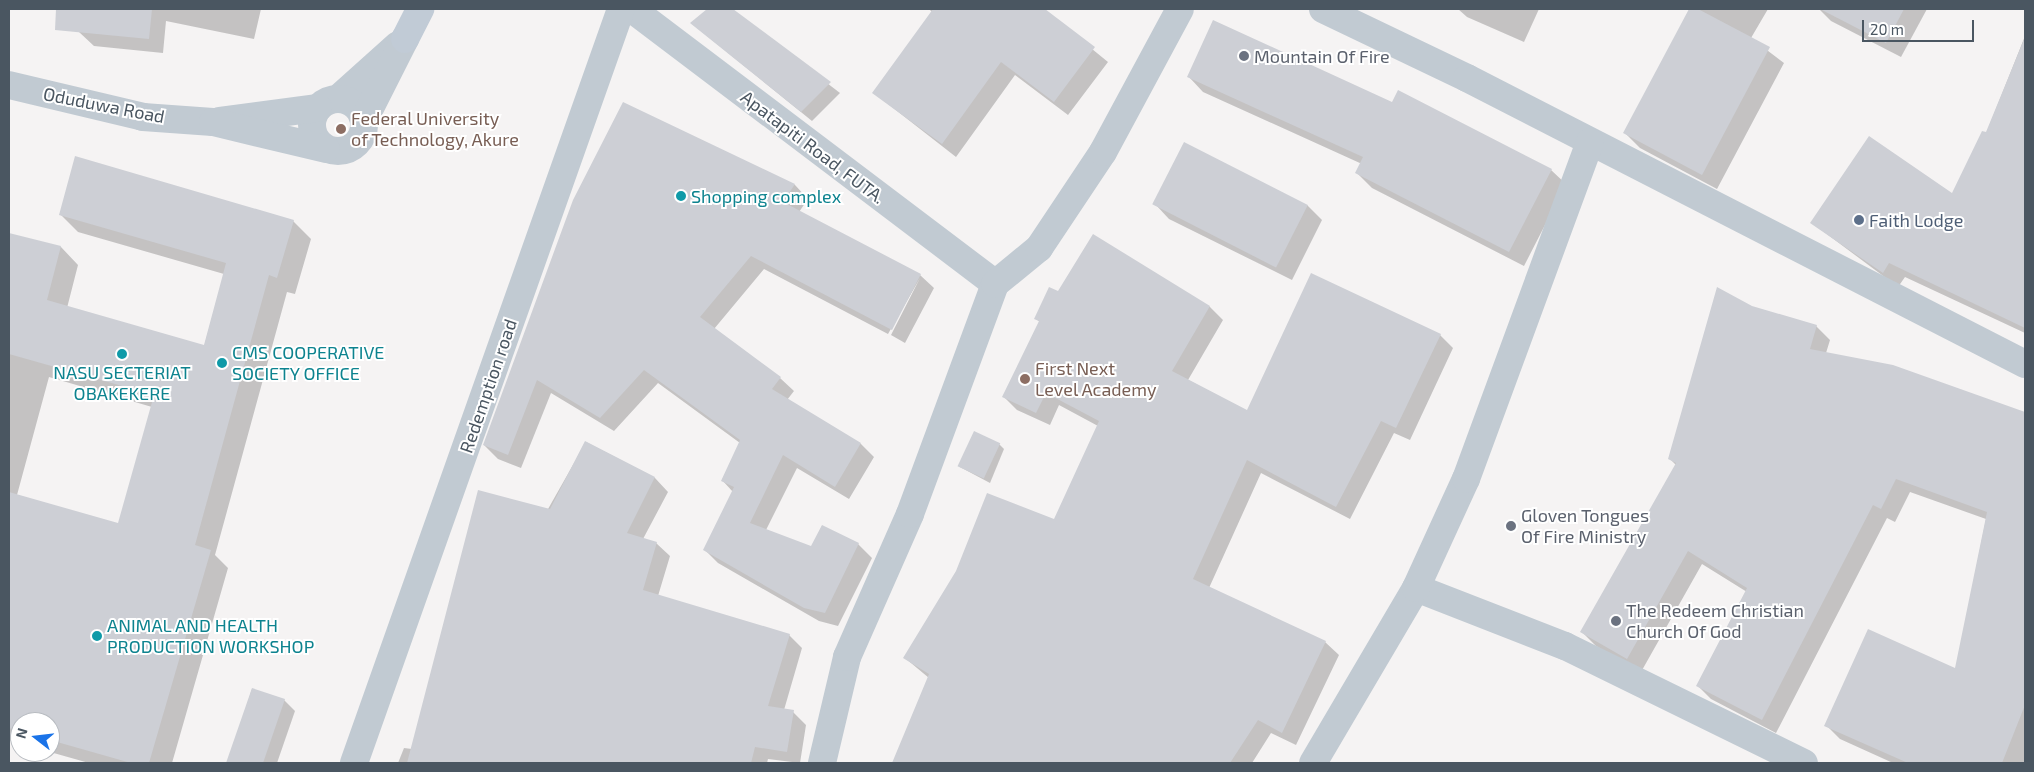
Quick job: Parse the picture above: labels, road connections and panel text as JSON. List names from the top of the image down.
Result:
{
  "streets": {
    "street": ["Oduduwa Road", "Apatapiti Road, FUTA.", "Redemption road"]
  },
  "places": [
    "Mountain Of Fire",
    "Federal University of Technology, Akure",
    "Shopping complex",
    "Faith Lodge",
    "NASU SECTERIAT OBAKEKERE",
    "CMS COOPERATIVE SOCIETY OFFICE",
    "First Next Level Academy",
    "Gloven Tongues Of Fire Ministry",
    "The Redeem Christian Church Of God",
    "ANIMAL AND HEALTH PRODUCTION WORKSHOP"
  ],
  "scale_bar": "20 m",
  "north": "left"
}
